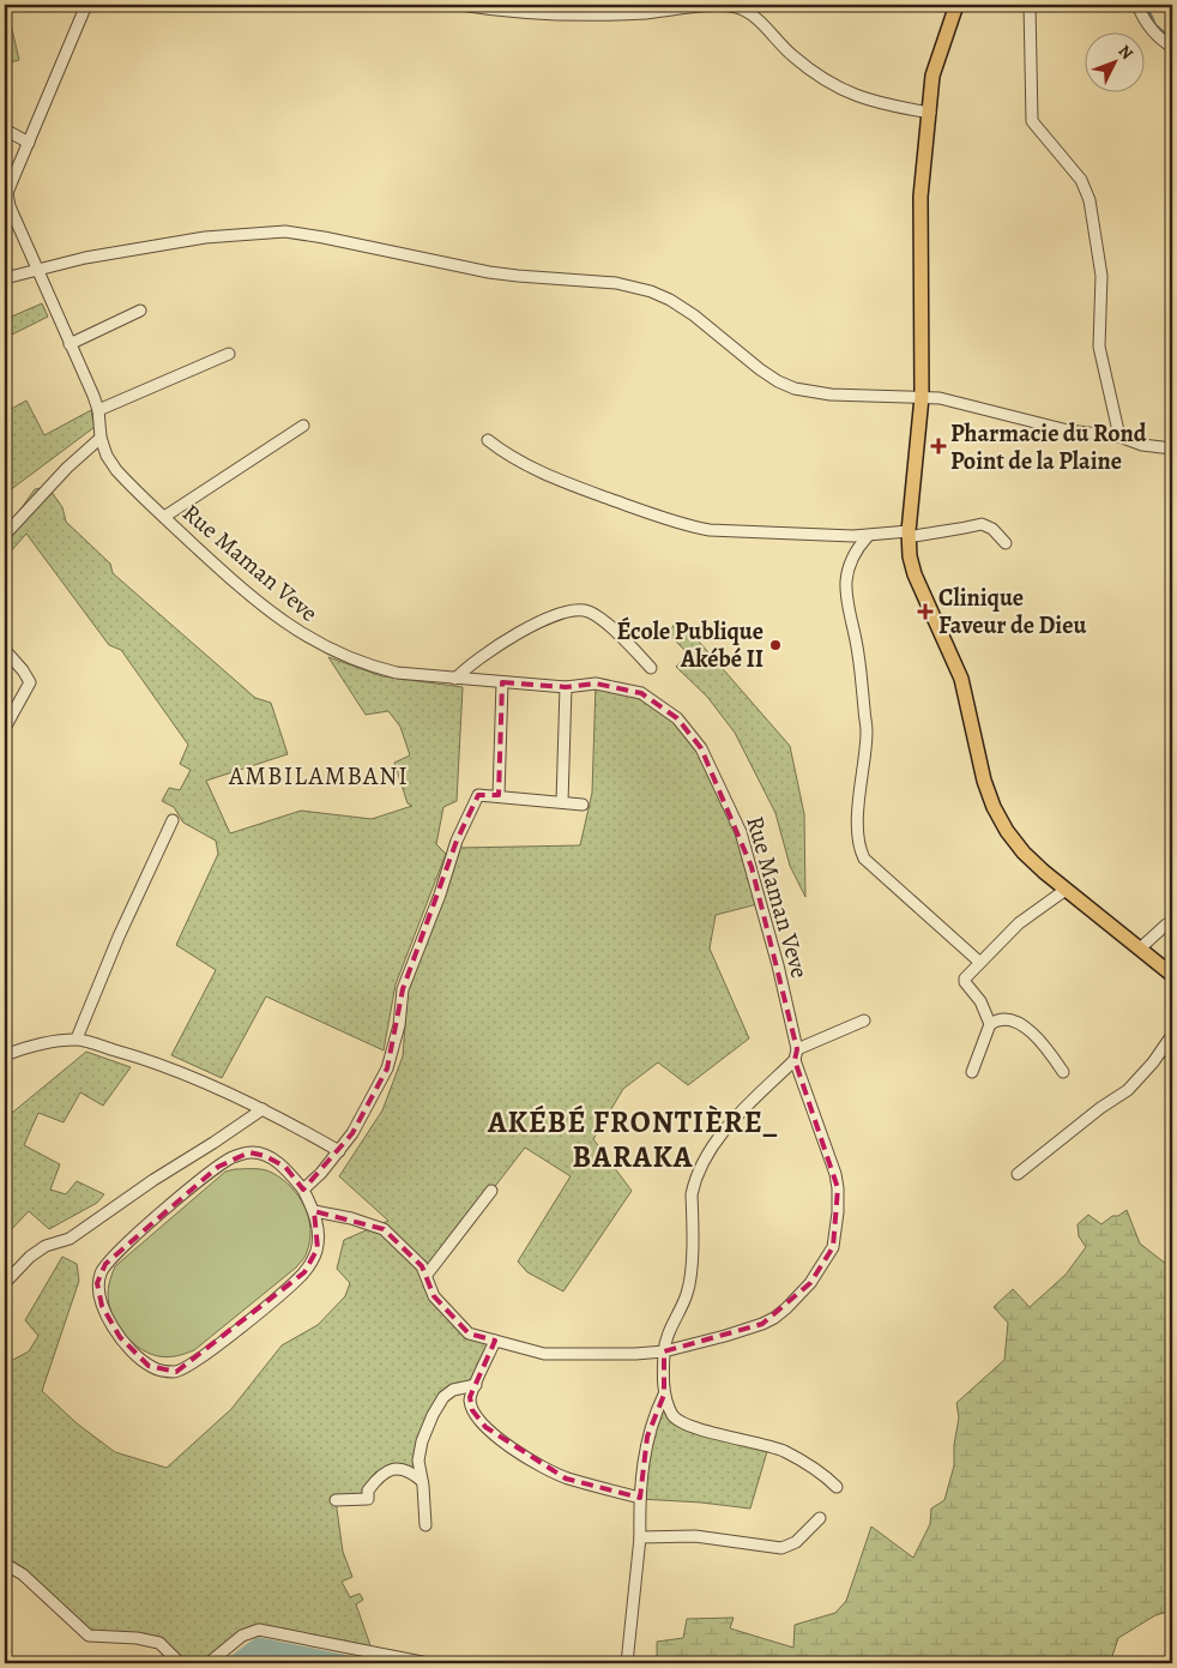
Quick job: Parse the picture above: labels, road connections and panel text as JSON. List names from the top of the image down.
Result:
{
  "streets": {
    "street": ["Rue Maman Veve"]
  },
  "districts": ["AMBILAMBANI", "AKÉBÉ FRONTIÈRE_ BARAKA"],
  "places": {
    "health": ["Pharmacie du Rond Point de la Plaine", "Clinique Faveur de Dieu"],
    "other": ["École Publique Akébé II"]
  },
  "north": "top right"
}
